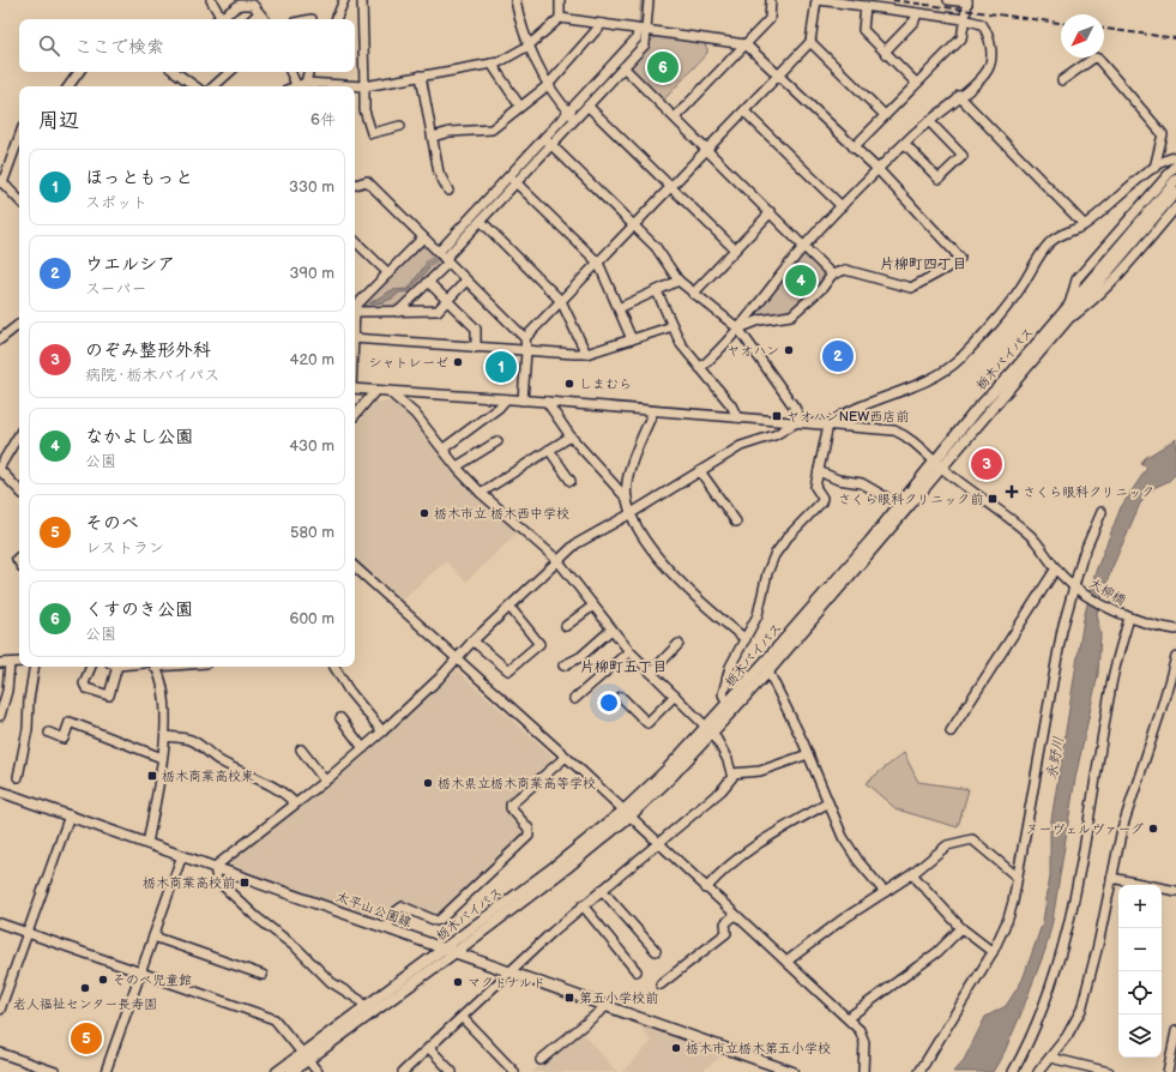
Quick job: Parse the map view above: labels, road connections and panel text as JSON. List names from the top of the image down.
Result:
{
  "streets": {
    "main road": ["栃木バイパス", "太平山公園線"],
    "street": ["大柳橋"]
  },
  "crossings": [
    ["栃木バイパス", "大柳橋"],
    ["栃木バイパス", "太平山公園線"]
  ],
  "districts": ["片柳町四丁目", "片柳町五丁目"],
  "water": ["永野川"],
  "places": {
    "other": [
      "ヤオハン",
      "シャトレーゼ",
      "しまむら",
      "栃木市立 栃木西中学校",
      "栃木県立栃木商業高等学校",
      "ヌーヴェルヴァーグ",
      "そのべ児童館",
      "マクドナルド",
      "老人福祉センター長寿園",
      "栃木市立栃木第五小学校"
    ],
    "transit": [
      "ヤオハンNEW西店前",
      "さくら眼科クリニック前",
      "栃木商業高校東",
      "栃木商業高校前",
      "第五小学校前"
    ],
    "health": ["さくら眼科クリニック"]
  },
  "north": "bottom left",
  "page": {
    "search": "ここで検索",
    "pins": [
      "6",
      "4",
      "2",
      "1",
      "3",
      "5"
    ],
    "heading": ["周辺", "6件"],
    "list": [
      {
        "mark": "1",
        "name": "ほっともっと",
        "note": "スポット",
        "value": "330 m"
      },
      {
        "mark": "2",
        "name": "ウエルシア",
        "note": "スーパー",
        "value": "390 m"
      },
      {
        "mark": "3",
        "name": "のぞみ整形外科",
        "note": "病院 · 栃木バイパス",
        "value": "420 m"
      },
      {
        "mark": "4",
        "name": "なかよし公園",
        "note": "公園",
        "value": "430 m"
      },
      {
        "mark": "5",
        "name": "そのべ",
        "note": "レストラン",
        "value": "580 m"
      },
      {
        "mark": "6",
        "name": "くすのき公園",
        "note": "公園",
        "value": "600 m"
      }
    ],
    "map_buttons": ["+", "−"]
  }
}
